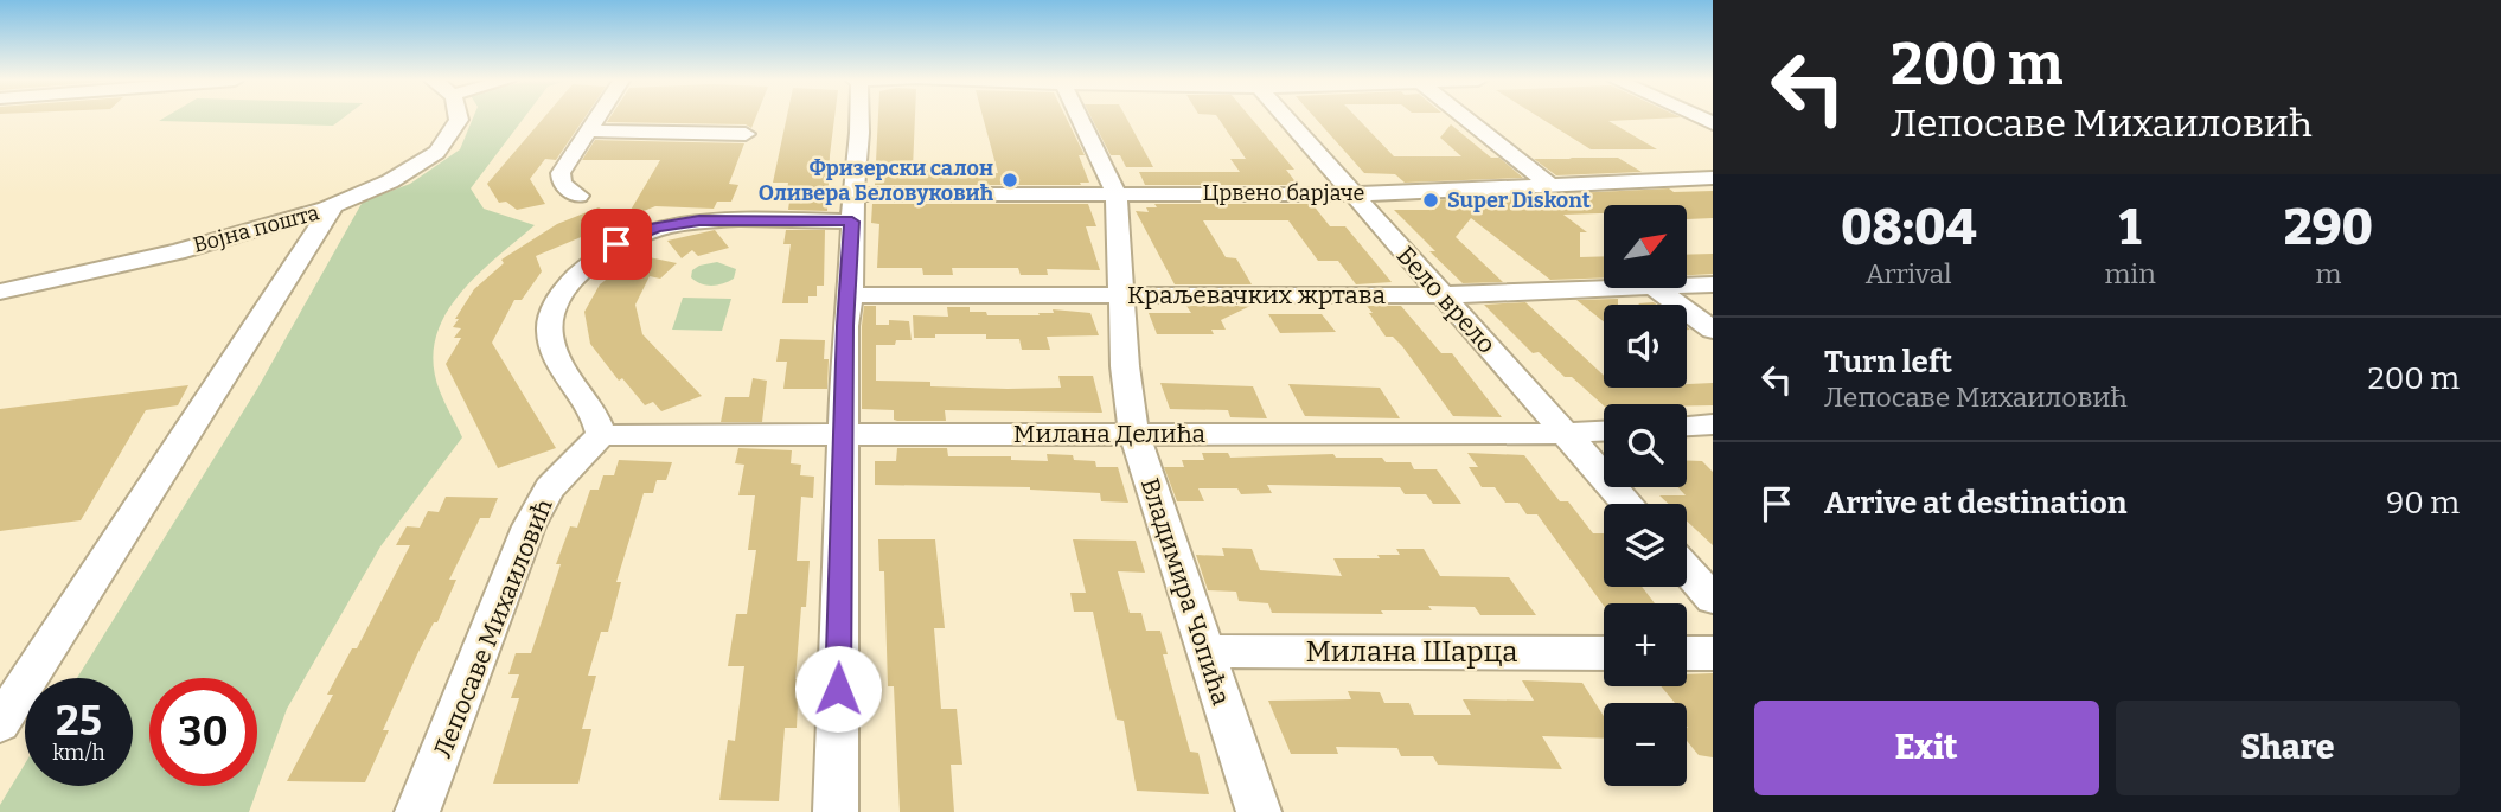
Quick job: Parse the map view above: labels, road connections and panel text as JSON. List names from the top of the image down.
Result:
{
  "streets": {
    "street": [
      "Црвено барјаче",
      "Војна пошта",
      "Краљевачких жртава",
      "Бело врело",
      "Милана Делића",
      "Владимира Чопића",
      "Лепосаве Михаиловић",
      "Милана Шарца"
    ]
  },
  "crossings": [
    ["Црвено барјаче", "Бело врело"],
    ["Црвено барјаче", "Владимира Чопића"],
    ["Краљевачких жртава", "Бело врело"],
    ["Краљевачких жртава", "Владимира Чопића"],
    ["Бело врело", "Милана Делића"],
    ["Милана Делића", "Владимира Чопића"],
    ["Милана Делића", "Лепосаве Михаиловић"],
    ["Владимира Чопића", "Милана Шарца"]
  ],
  "places": ["Фризерски салон Оливера Беловуковић", "Super Diskont"],
  "north": "top right",
  "page": {
    "turn": ["200 m", "Лепосаве Михаиловић"],
    "eta": [
      "08:04",
      "Arrival",
      "1",
      "min",
      "290",
      "m"
    ],
    "map_buttons": ["+", "−"],
    "list": [
      {
        "name": "Turn left",
        "note": "Лепосаве Михаиловић",
        "value": "200 m"
      },
      {
        "name": "Arrive at destination",
        "value": "90 m"
      }
    ],
    "speed": "25 km/h",
    "limit": "30",
    "buttons": ["Exit", "Share"]
  }
}
